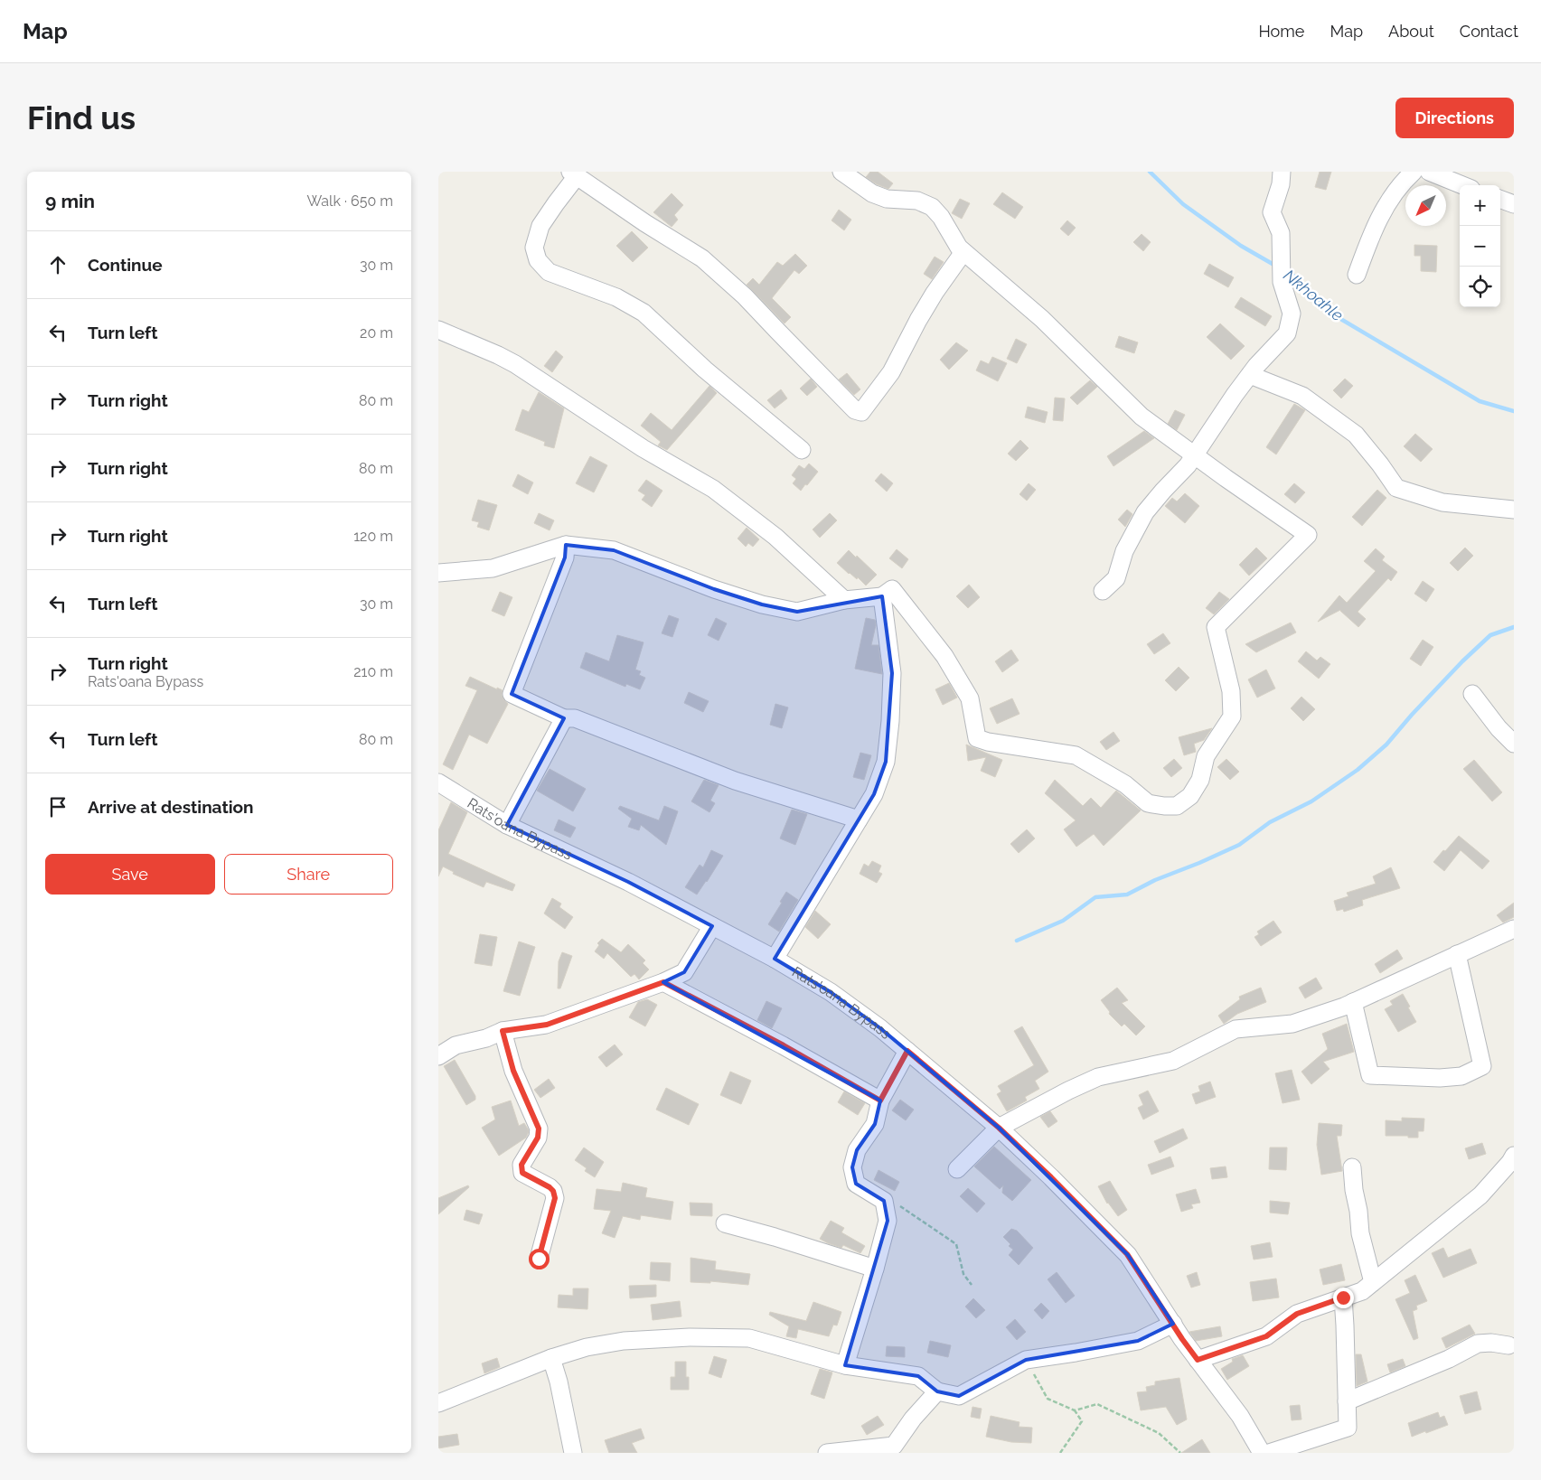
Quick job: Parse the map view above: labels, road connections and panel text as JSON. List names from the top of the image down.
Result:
{
  "streets": {
    "street": ["Rats'oana Bypass"]
  },
  "water": ["Nkhoahle"],
  "north": "bottom left",
  "page": {
    "header": "Map",
    "nav": [
      "Home",
      "Map",
      "About",
      "Contact"
    ],
    "buttons": [
      "Directions",
      ["Save", "Share"]
    ],
    "title": "Find us",
    "heading": ["9 min", "Walk · 650 m"],
    "map_buttons": ["+", "−"],
    "list": [
      ["Continue", "30 m"],
      ["Turn left", "20 m"],
      ["Turn right", "80 m"],
      ["Turn right", "80 m"],
      ["Turn right", "120 m"],
      ["Turn left", "30 m"],
      ["Turn right", "Rats'oana Bypass", "210 m"],
      ["Turn left", "80 m"],
      "Arrive at destination"
    ]
  }
}
